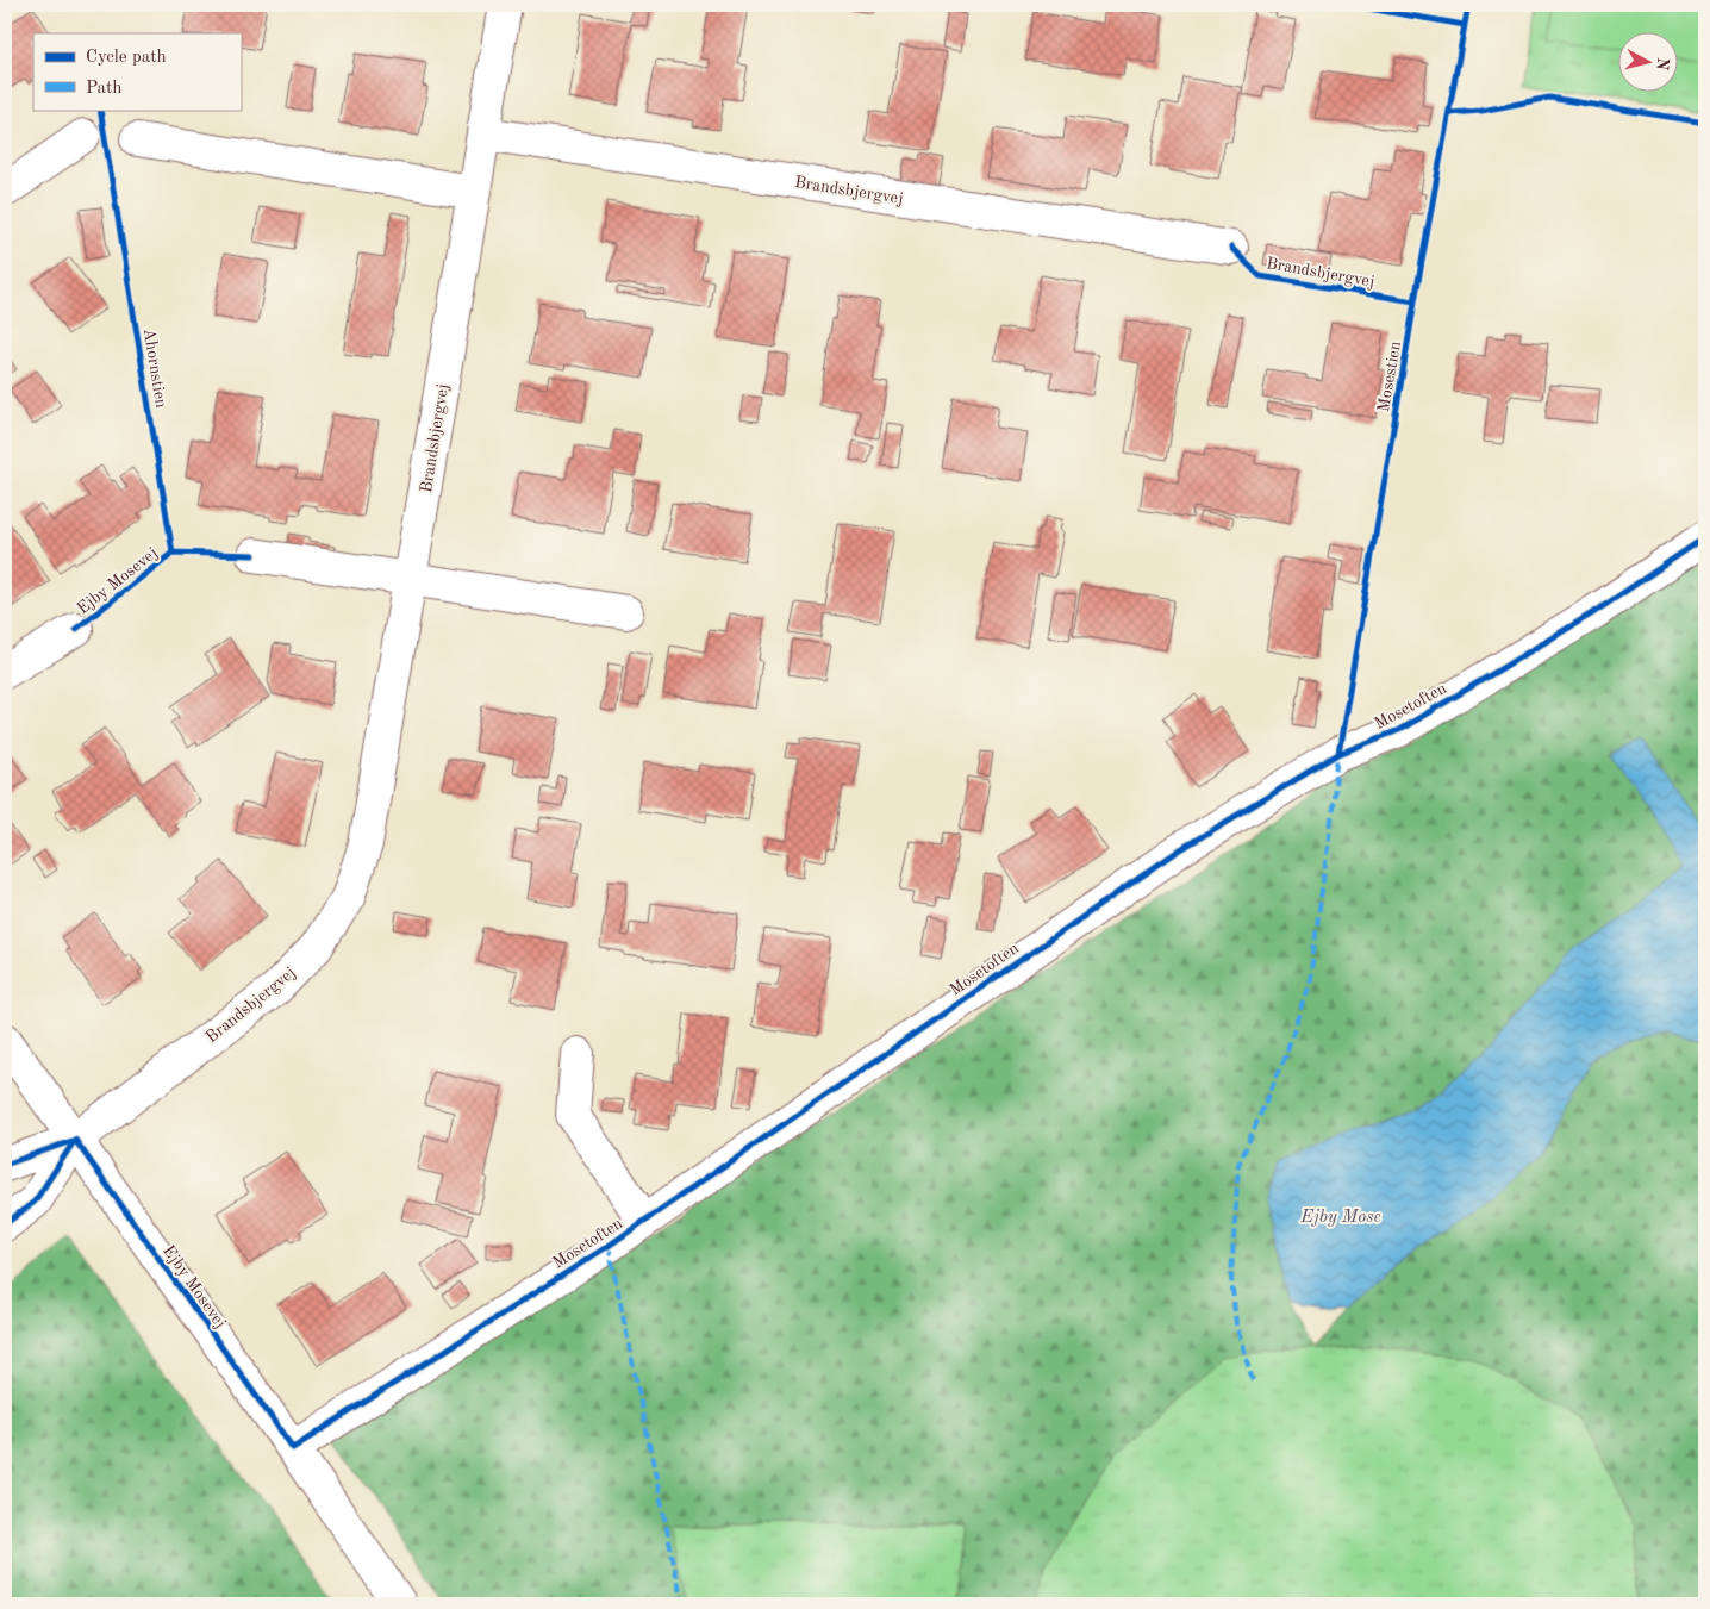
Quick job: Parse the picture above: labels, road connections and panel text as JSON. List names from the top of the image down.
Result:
{
  "streets": {
    "street": ["Brandsbjergvej", "Ejby Mosevej", "Mosetoften"],
    "cycle path": ["Ahornstien", "Mosestien"]
  },
  "crossings": [
    ["Brandsbjergvej", "Ejby Mosevej"],
    ["Ejby Mosevej", "Mosetoften"]
  ],
  "water": ["Ejby Mose"],
  "legend": ["Cycle path", "Path"],
  "north": "right"
}
